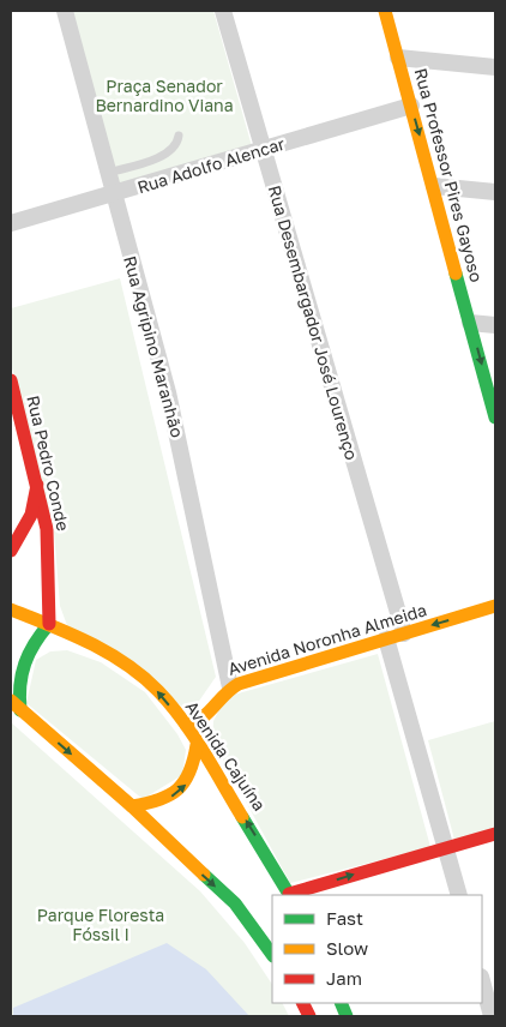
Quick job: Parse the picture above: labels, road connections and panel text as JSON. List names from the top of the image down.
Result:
{
  "streets": {
    "main road": [
      "Rua Professor Pires Gayoso",
      "Rua Pedro Conde",
      "Avenida Noronha Almeida",
      "Avenida Cajuína"
    ],
    "street": ["Rua Adolfo Alencar", "Rua Desembargador José Lourenço", "Rua Agripino Maranhão"]
  },
  "crossings": [
    ["Rua Adolfo Alencar", "Rua Professor Pires Gayoso"],
    ["Rua Adolfo Alencar", "Rua Desembargador José Lourenço"],
    ["Rua Adolfo Alencar", "Rua Agripino Maranhão"],
    ["Rua Desembargador José Lourenço", "Avenida Noronha Almeida"],
    ["Rua Agripino Maranhão", "Avenida Noronha Almeida"],
    ["Rua Pedro Conde", "Avenida Cajuína"],
    ["Avenida Noronha Almeida", "Avenida Cajuína"]
  ],
  "one_way": ["Rua Professor Pires Gayoso"],
  "parks": ["Praça Senador Bernardino Viana", "Parque Floresta Fóssil I"],
  "legend": ["Fast", "Slow", "Jam"]
}
